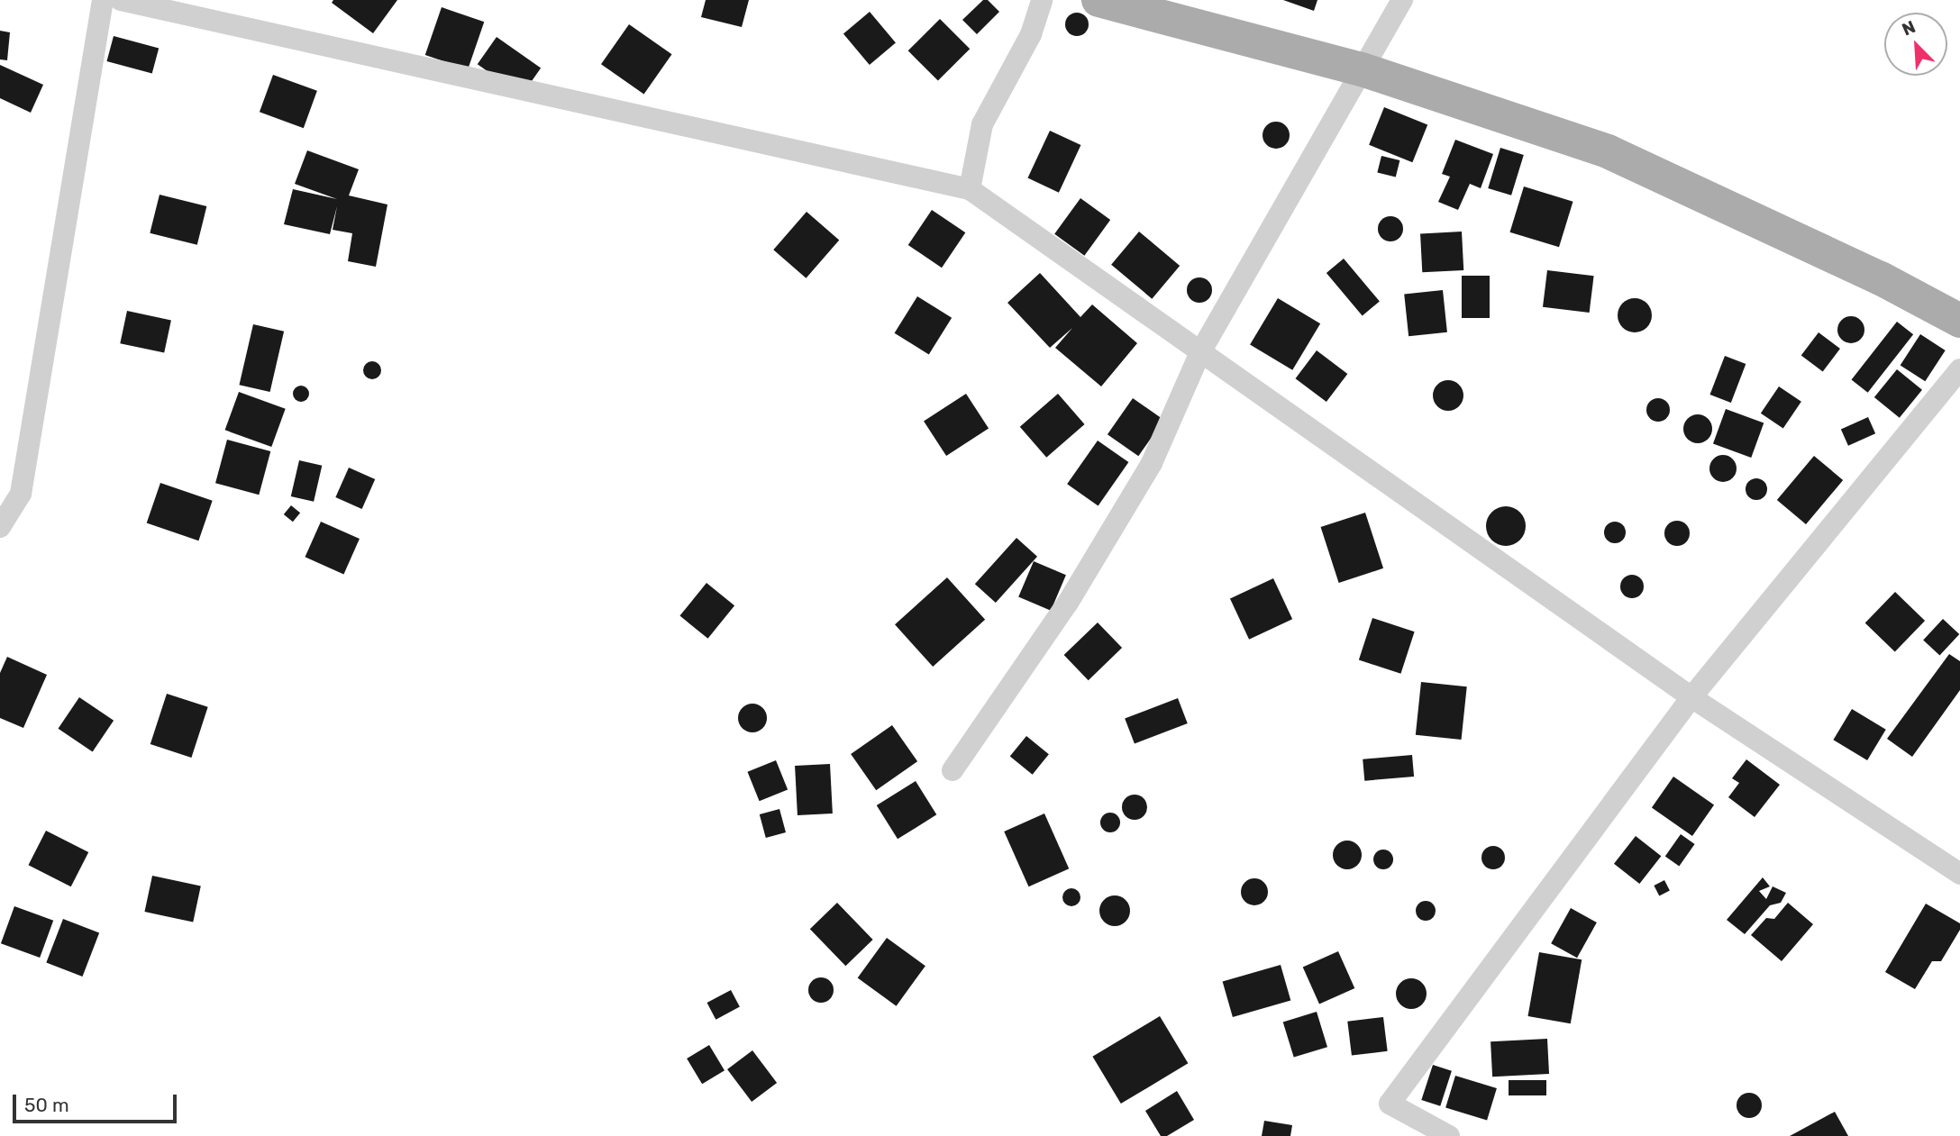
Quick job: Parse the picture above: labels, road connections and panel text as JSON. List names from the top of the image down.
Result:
{
  "scale_bar": "50 m",
  "north": "top left"
}
